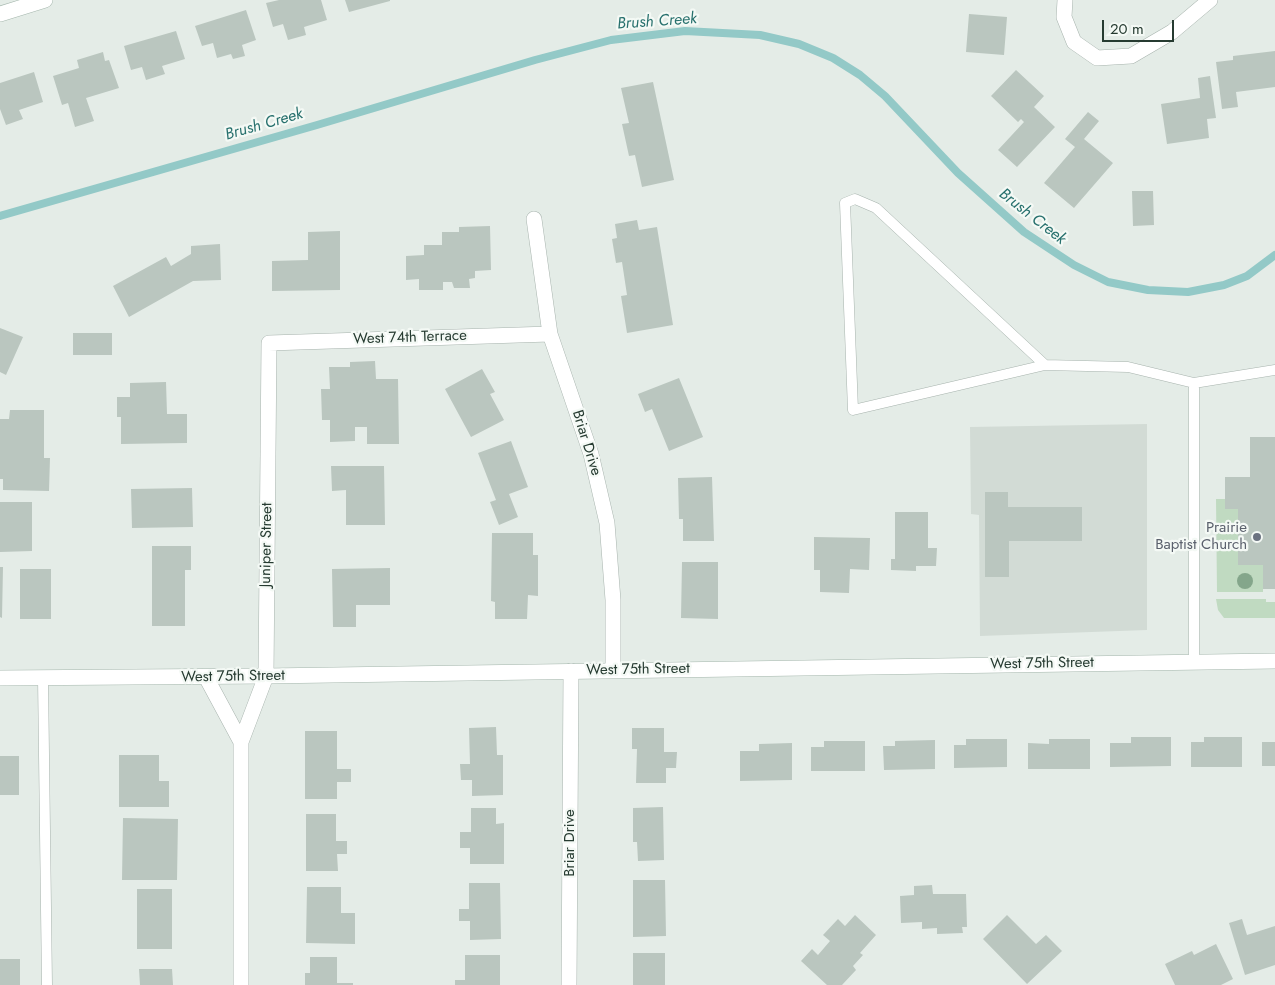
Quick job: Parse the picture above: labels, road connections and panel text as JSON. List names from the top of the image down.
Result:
{
  "streets": {
    "street": [
      "West 74th Terrace",
      "Briar Drive",
      "Juniper Street",
      "West 75th Street"
    ]
  },
  "crossings": [
    ["West 74th Terrace", "Briar Drive"],
    ["West 74th Terrace", "Juniper Street"],
    ["Briar Drive", "West 75th Street"],
    ["Juniper Street", "West 75th Street"]
  ],
  "water": ["Brush Creek"],
  "places": ["Prairie Baptist Church"],
  "scale_bar": "20 m"
}
